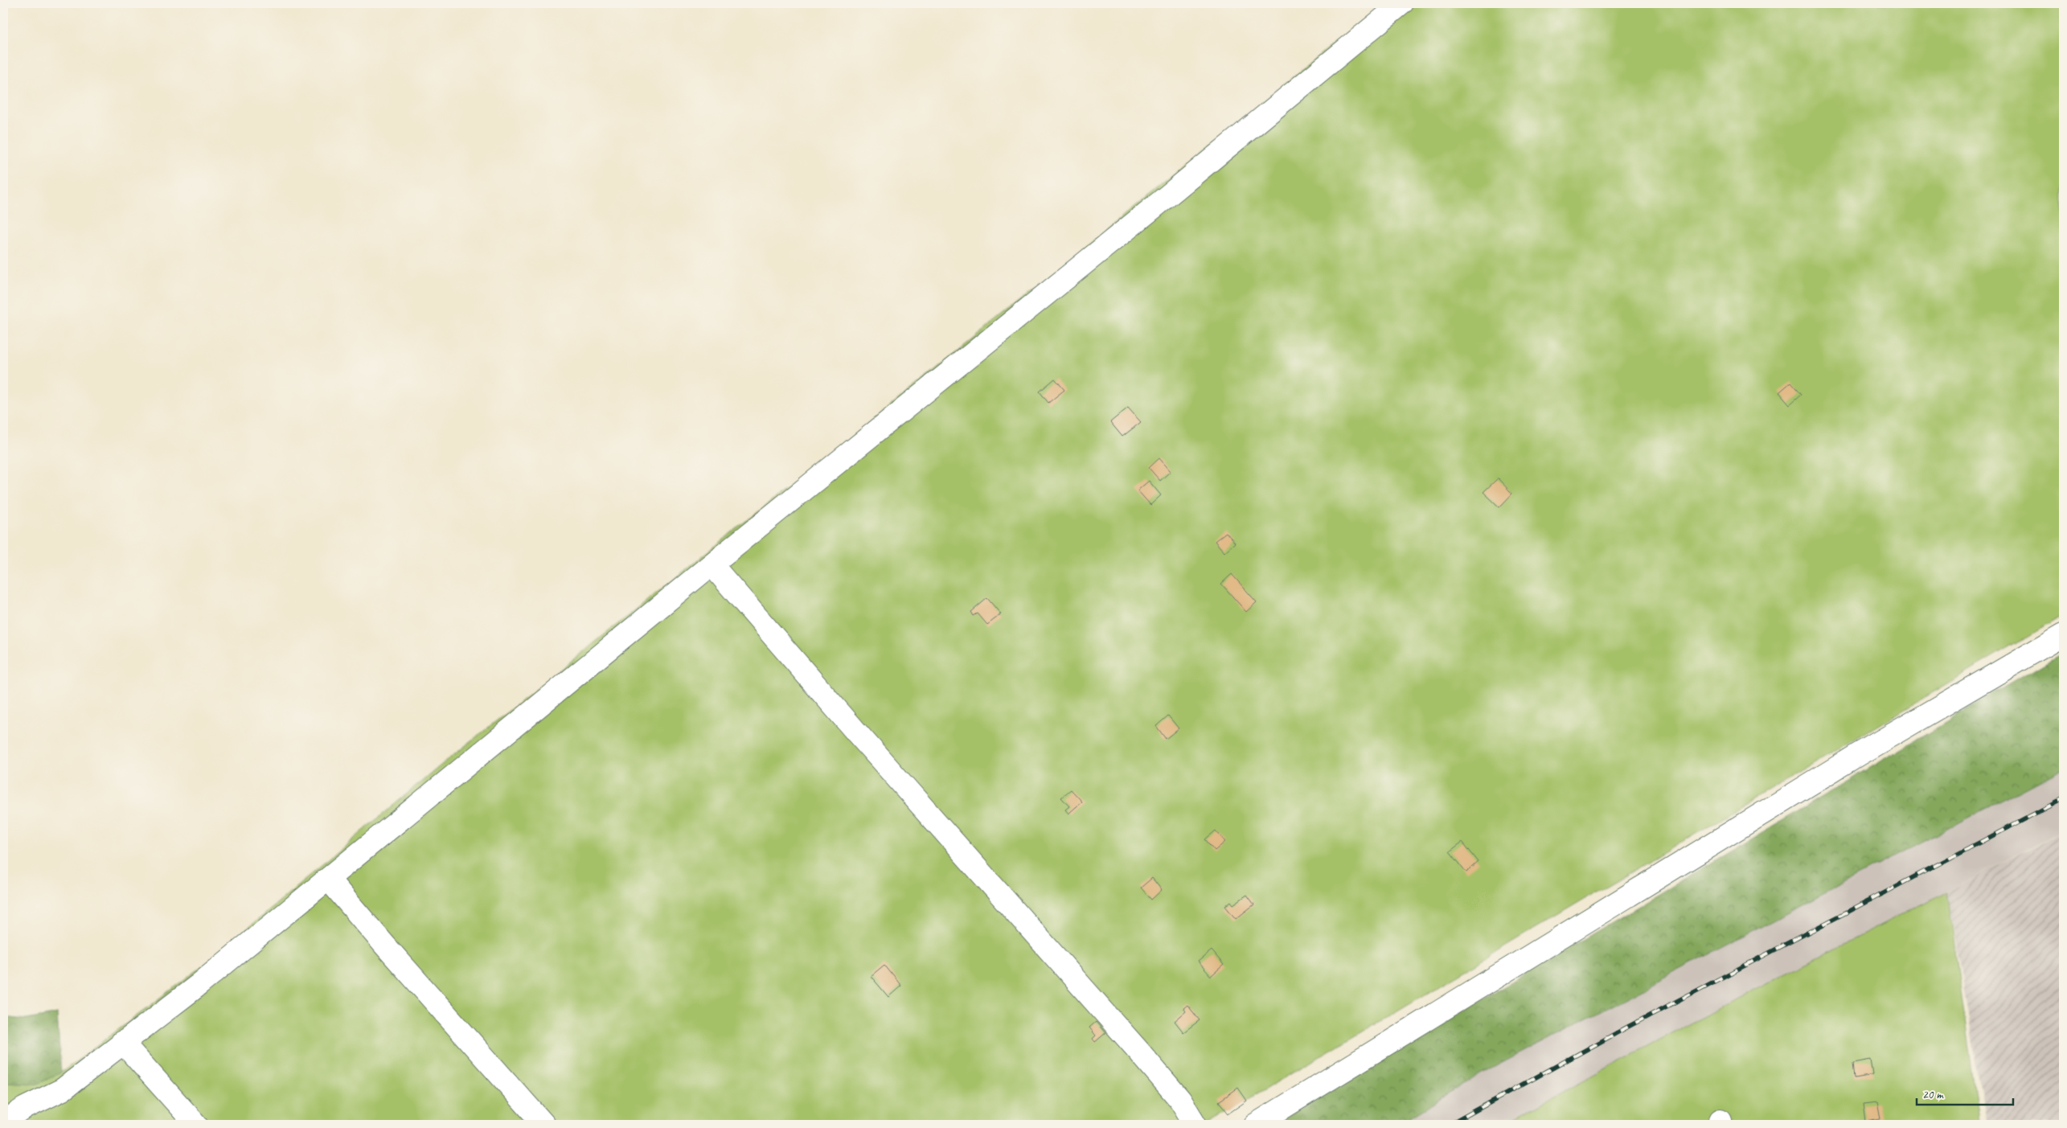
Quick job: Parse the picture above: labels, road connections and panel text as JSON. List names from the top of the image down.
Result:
{
  "scale_bar": "20 m"
}
